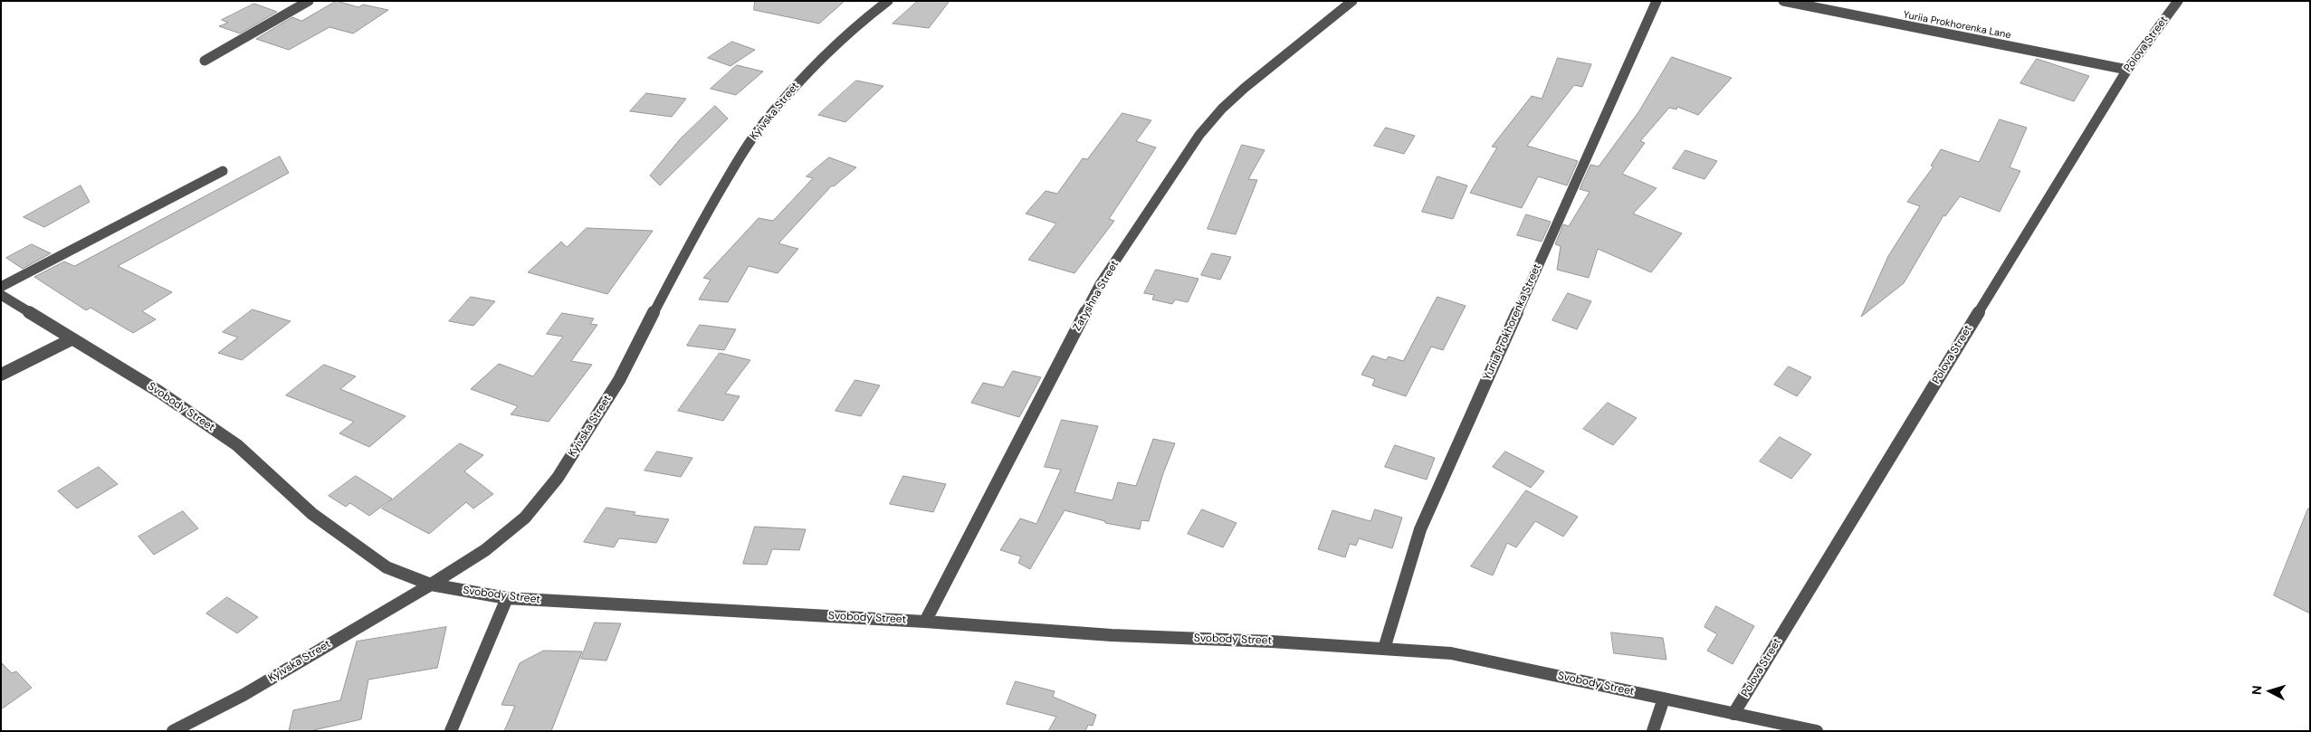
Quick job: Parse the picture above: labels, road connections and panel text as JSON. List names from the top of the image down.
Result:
{
  "streets": {
    "street": [
      "Yuriia Prokhorenka Lane",
      "Polova Street",
      "Kyivska Street",
      "Zatyshna Street",
      "Yuriia Prokhorenka Street",
      "Svobody Street"
    ]
  },
  "crossings": [
    ["Yuriia Prokhorenka Lane", "Polova Street"],
    ["Polova Street", "Svobody Street"],
    ["Kyivska Street", "Svobody Street"],
    ["Zatyshna Street", "Svobody Street"],
    ["Yuriia Prokhorenka Street", "Svobody Street"]
  ],
  "north": "left"
}
